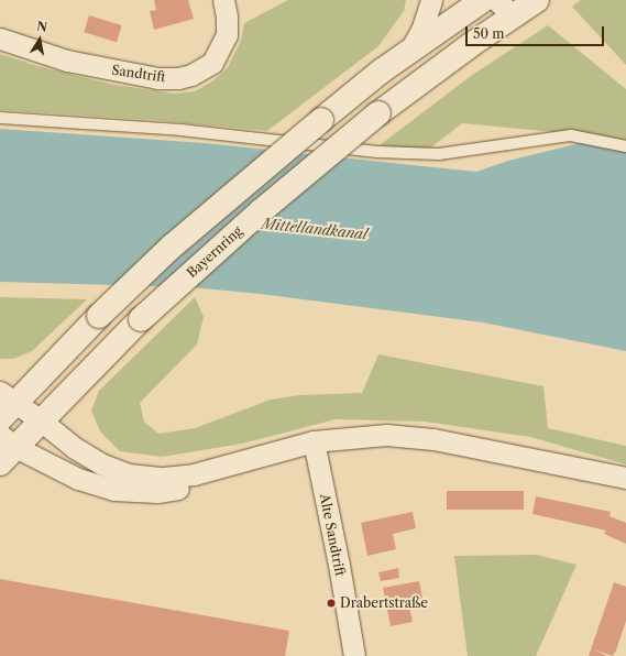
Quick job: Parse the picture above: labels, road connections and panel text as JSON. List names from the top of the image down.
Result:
{
  "streets": {
    "street": ["Sandtrift", "Bayernring", "Alte Sandtrift"]
  },
  "water": ["Mittellandkanal"],
  "places": ["Drabertstraße"],
  "scale_bar": "50 m",
  "north": "top"
}
